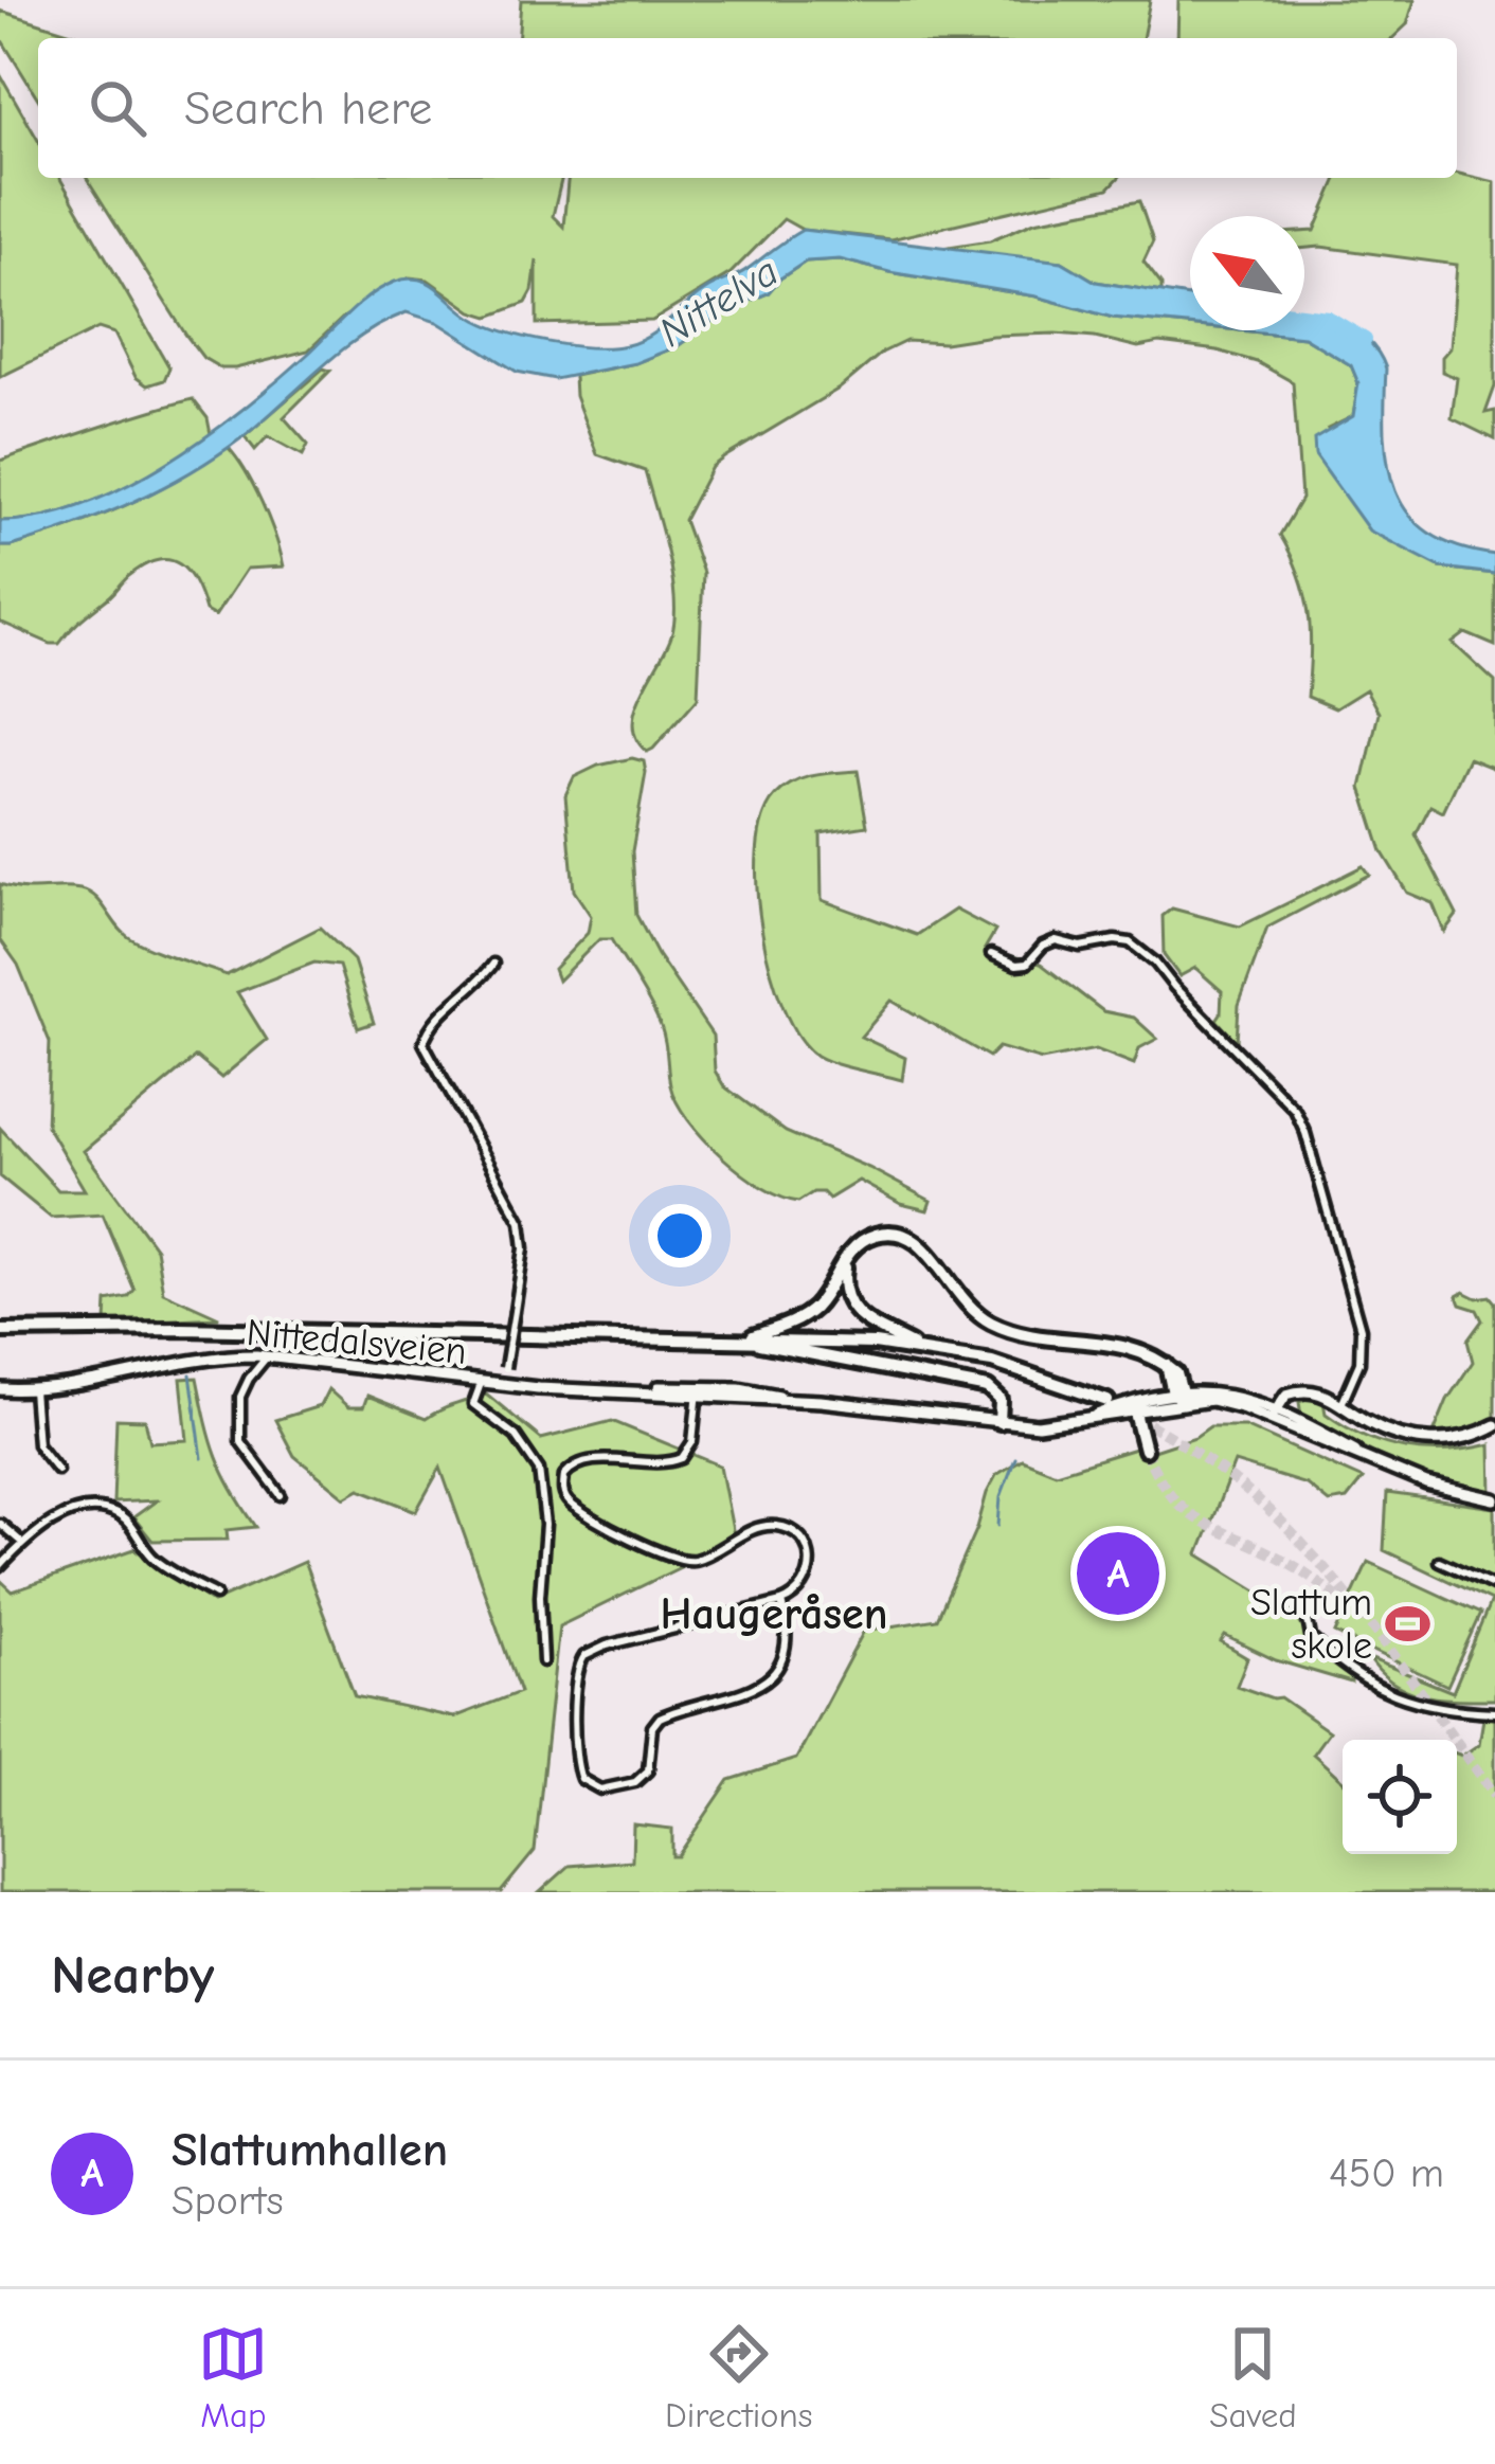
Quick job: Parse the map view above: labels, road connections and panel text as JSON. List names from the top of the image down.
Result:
{
  "streets": {
    "main road": ["Nittedalsveien"]
  },
  "districts": ["Haugeråsen"],
  "water": ["Nittelva"],
  "places": {
    "sports": ["Slattum skole"]
  },
  "north": "top left",
  "page": {
    "search": "Search here",
    "pins": "A",
    "heading": "Nearby",
    "list": [
      {
        "mark": "A",
        "name": "Slattumhallen",
        "note": "Sports",
        "value": "450 m"
      }
    ],
    "nav": ["Map", "Directions", "Saved"]
  }
}
